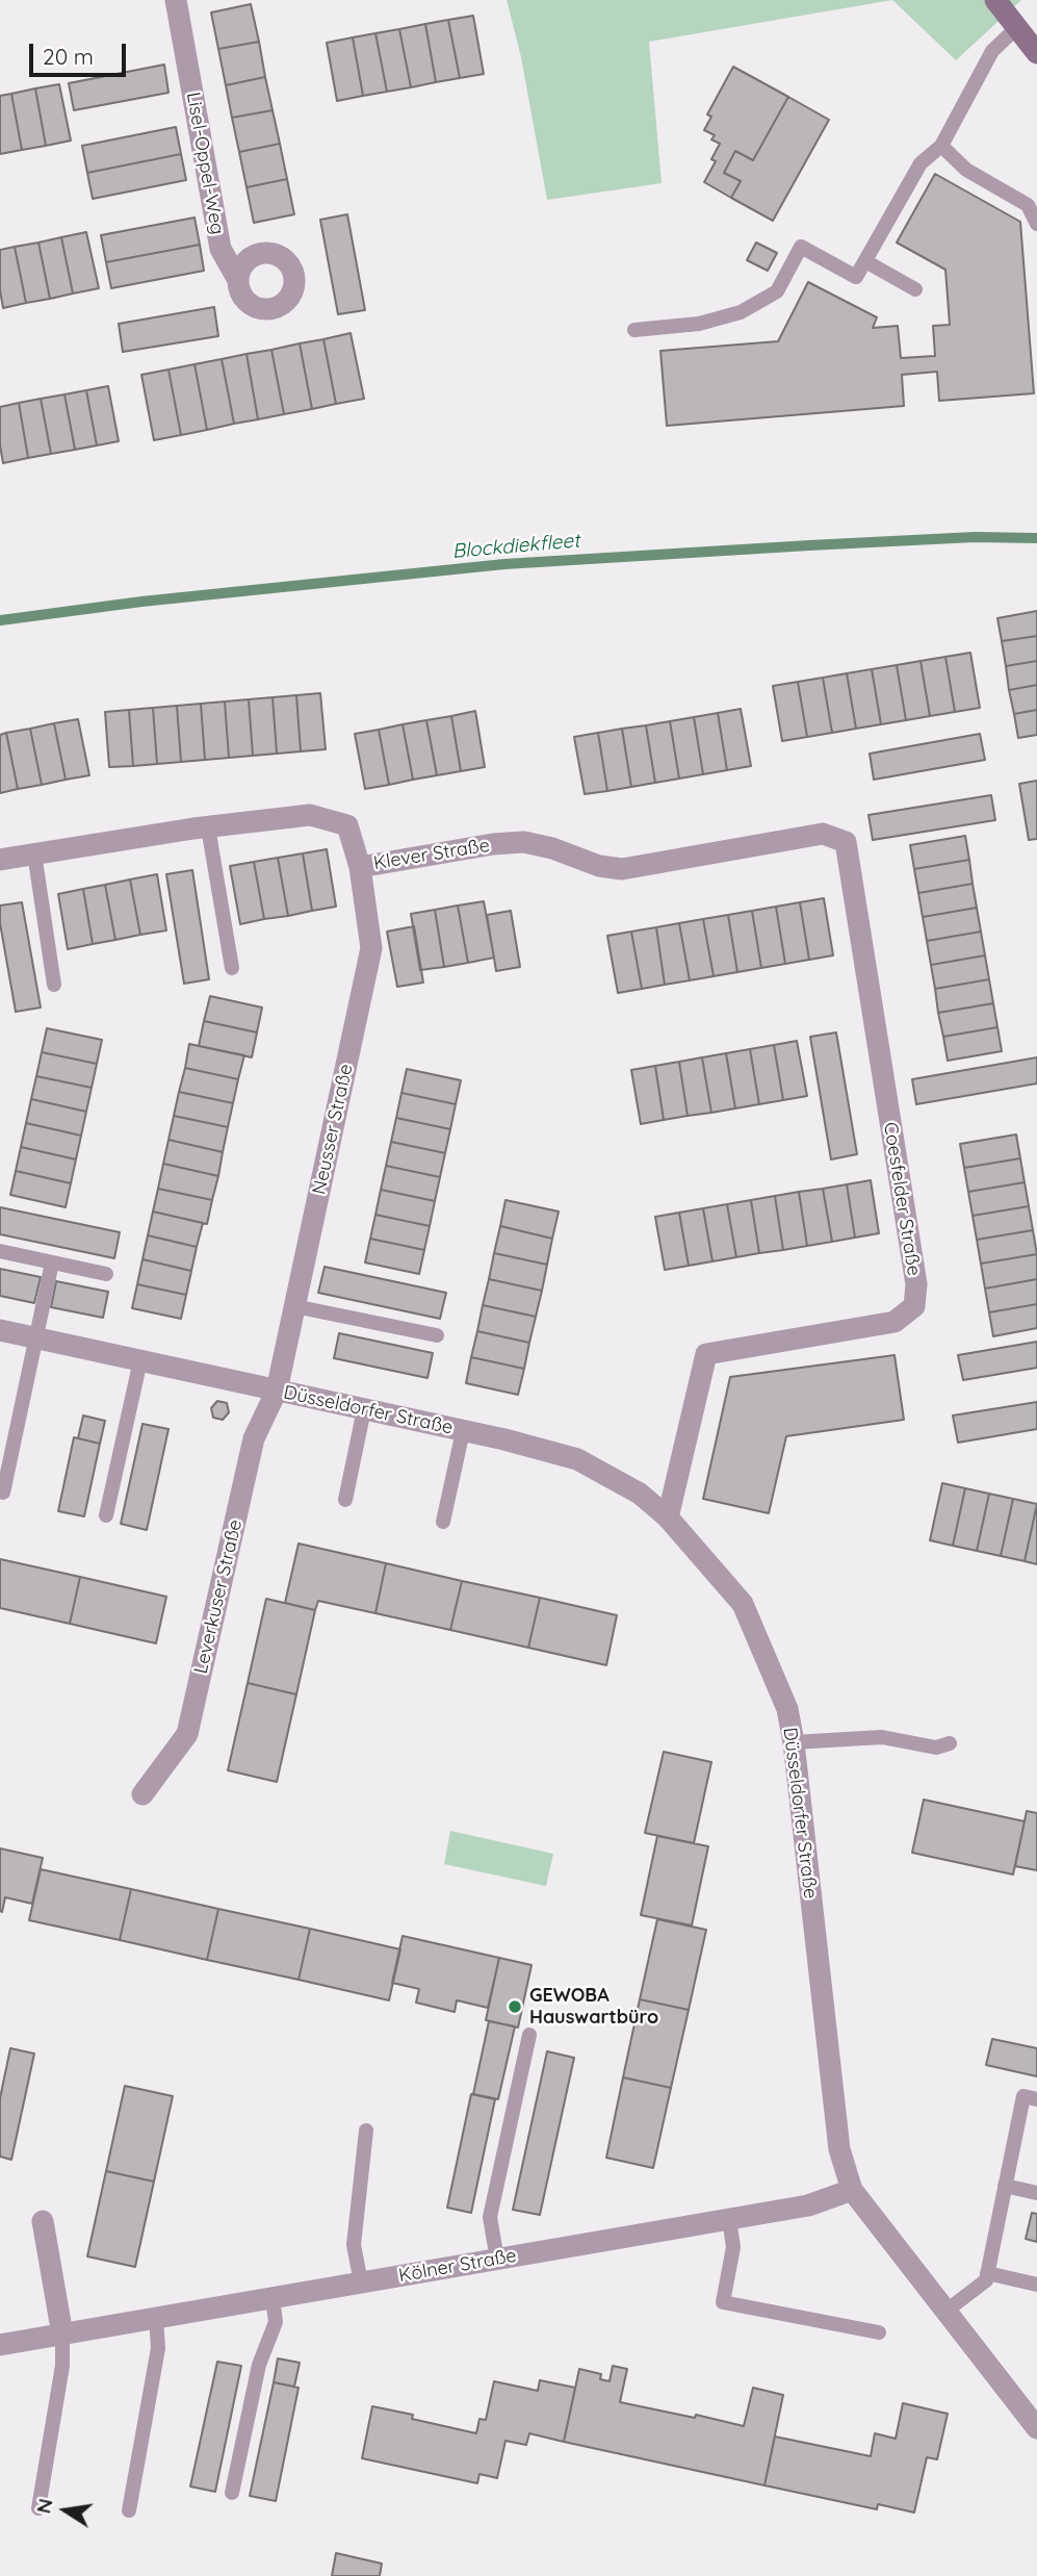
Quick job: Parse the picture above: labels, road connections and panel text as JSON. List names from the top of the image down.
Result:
{
  "streets": {
    "street": [
      "Lisel-Oppel-Weg",
      "Klever Straße",
      "Neusser Straße",
      "Coesfelder Straße",
      "Düsseldorfer Straße",
      "Leverkuser Straße",
      "Kölner Straße"
    ]
  },
  "crossings": [
    ["Klever Straße", "Neusser Straße"],
    ["Klever Straße", "Coesfelder Straße"],
    ["Neusser Straße", "Düsseldorfer Straße"],
    ["Neusser Straße", "Leverkuser Straße"],
    ["Coesfelder Straße", "Düsseldorfer Straße"],
    ["Düsseldorfer Straße", "Leverkuser Straße"],
    ["Düsseldorfer Straße", "Kölner Straße"]
  ],
  "water": ["Blockdiekfleet"],
  "places": ["GEWOBA Hauswartbüro"],
  "scale_bar": "20 m",
  "north": "left"
}
